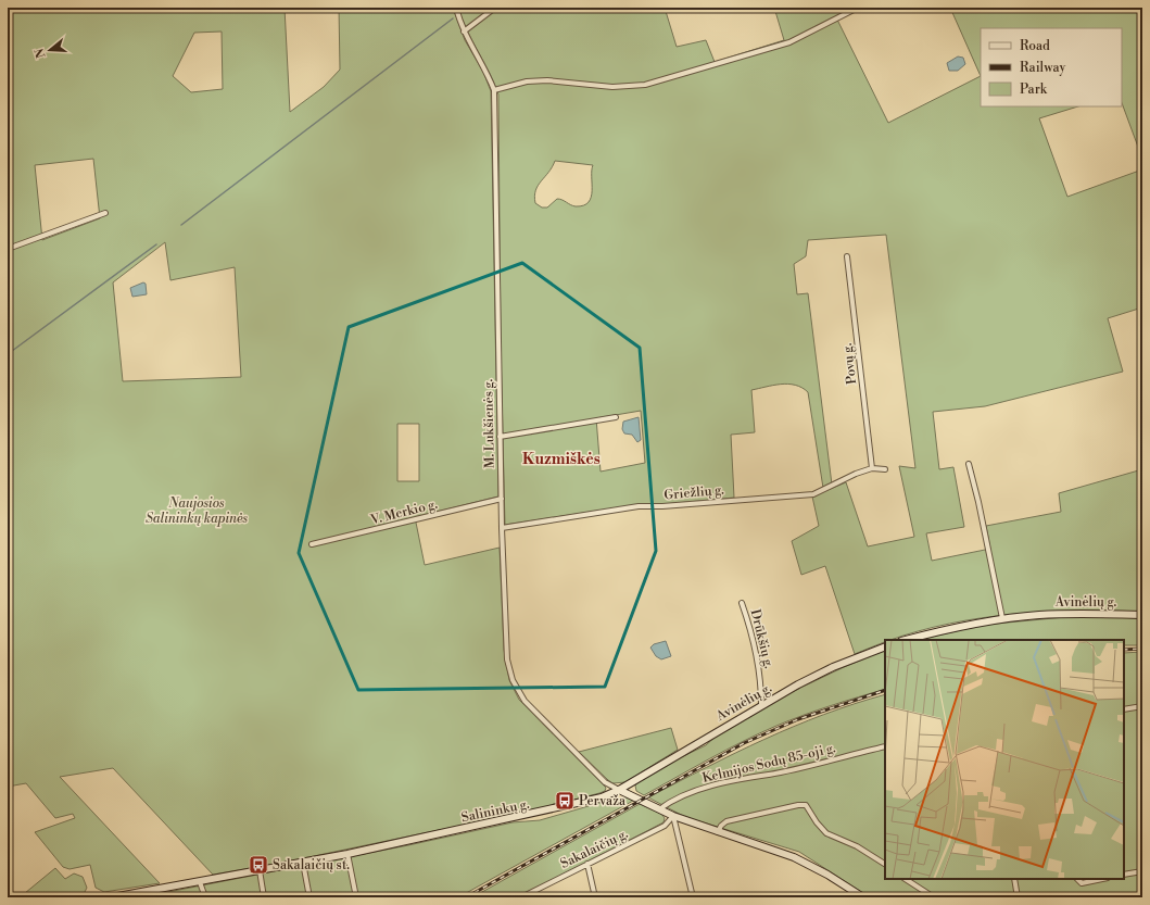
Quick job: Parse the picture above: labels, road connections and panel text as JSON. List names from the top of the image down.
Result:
{
  "streets": {
    "main road": ["Avinėlių g.", "Salininkų g."],
    "street": [
      "Povų g.",
      "M. Lukšienės g.",
      "Griežlių g.",
      "V. Merkio g.",
      "Drūkšių g.",
      "Kelmijos Sodų 85-oji g.",
      "Sakalaičių g."
    ]
  },
  "crossings": [
    ["Povų g.", "Griežlių g."],
    ["M. Lukšienės g.", "Griežlių g."],
    ["M. Lukšienės g.", "V. Merkio g."],
    ["M. Lukšienės g.", "Avinėlių g."],
    ["M. Lukšienės g.", "Salininkų g."],
    ["Avinėlių g.", "Drūkšių g."],
    ["Avinėlių g.", "Salininkų g."]
  ],
  "districts": ["Kuzmiškės"],
  "parks": ["Naujosios Salininkų kapinės"],
  "places": {
    "bus stop": ["Pervaža", "Sakalaičių st."]
  },
  "legend": ["Road", "Railway", "Park"],
  "north": "left"
}
